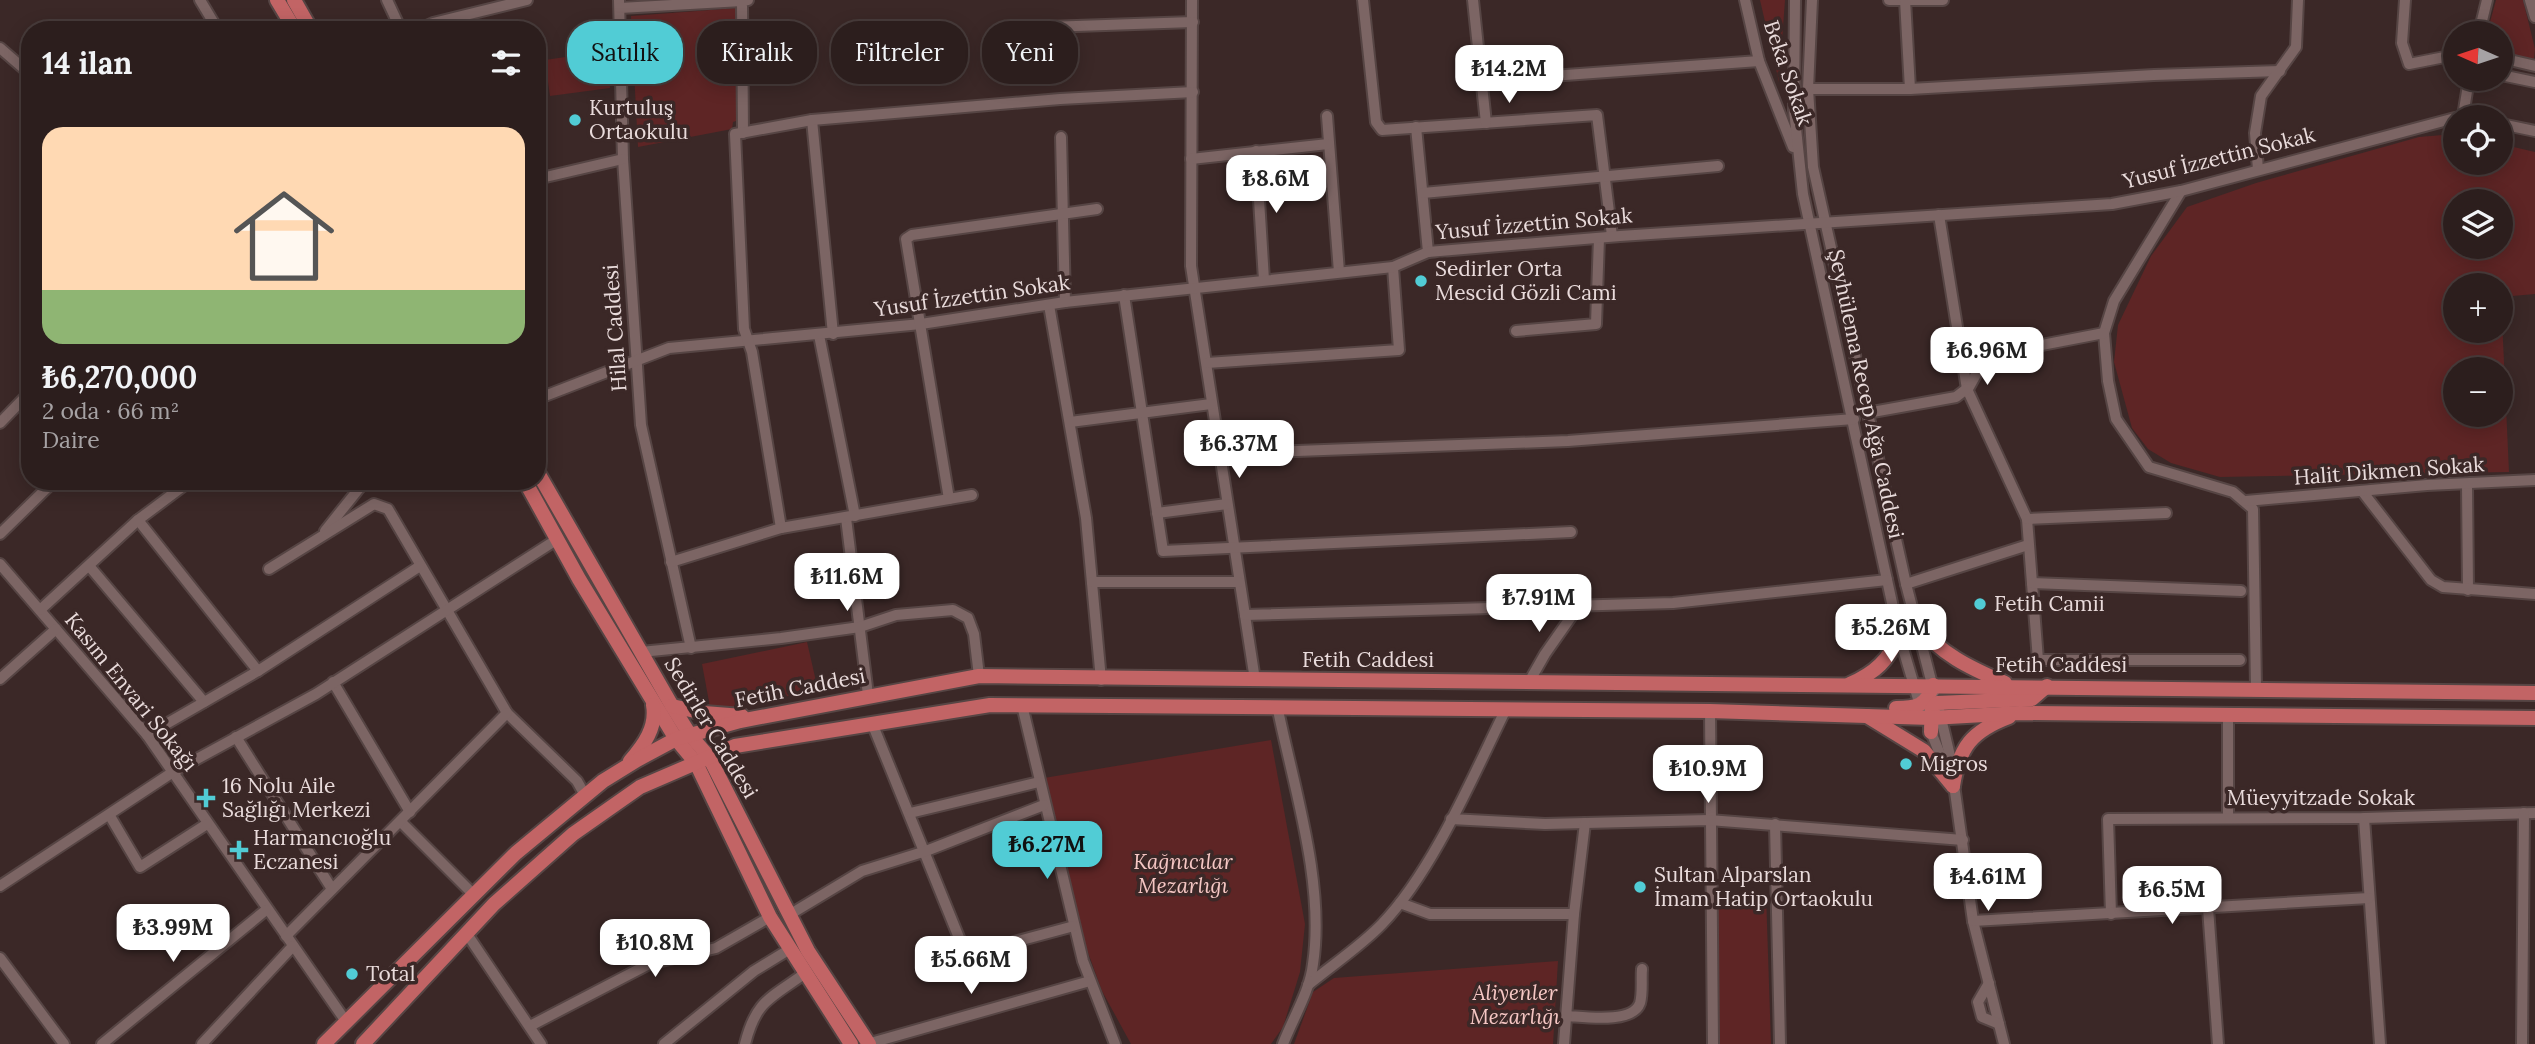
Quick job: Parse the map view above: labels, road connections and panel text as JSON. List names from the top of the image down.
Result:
{
  "streets": {
    "main road": ["Fetih Caddesi", "Sedirler Caddesi"],
    "street": [
      "Beka Sokak",
      "Yusuf İzzettin Sokak",
      "Hilal Caddesi",
      "Şeyhülema Recep Ağa Caddesi",
      "Halit Dikmen Sokak",
      "Kasım Envari Sokağı",
      "Müeyyitzade Sokak"
    ]
  },
  "crossings": [
    ["Beka Sokak", "Şeyhülema Recep Ağa Caddesi"],
    ["Yusuf İzzettin Sokak", "Hilal Caddesi"],
    ["Yusuf İzzettin Sokak", "Şeyhülema Recep Ağa Caddesi"],
    ["Şeyhülema Recep Ağa Caddesi", "Fetih Caddesi"],
    ["Fetih Caddesi", "Kasım Envari Sokağı"],
    ["Fetih Caddesi", "Sedirler Caddesi"]
  ],
  "parks": ["Kağnıcılar Mezarlığı", "Aliyenler Mezarlığı"],
  "places": {
    "other": [
      "Kurtuluş Ortaokulu",
      "Sedirler Orta Mescid Gözli Cami",
      "Fetih Camii",
      "Migros",
      "Sultan Alparslan İmam Hatip Ortaokulu",
      "Total"
    ],
    "health": ["16 Nolu Aile Sağlığı Merkezi", "Harmancıoğlu Eczanesi"]
  },
  "north": "left",
  "page": {
    "map_buttons": ["+", "−"],
    "chip": [
      "Satılık",
      "Kiralık",
      "Filtreler",
      "Yeni"
    ],
    "heading": "14 ilan",
    "price": [
      "₺14.2M",
      "₺8.6M",
      "₺6.96M",
      "₺6.37M",
      "₺11.6M",
      "₺7.91M",
      "₺5.26M",
      "₺10.9M",
      "₺6.27M",
      "₺4.61M",
      "₺6.5M",
      "₺3.99M",
      "₺10.8M",
      "₺5.66M"
    ],
    "list": [
      {
        "name": "₺6,270,000",
        "note": "2 oda · 66 m² · Daire"
      }
    ]
  }
}
